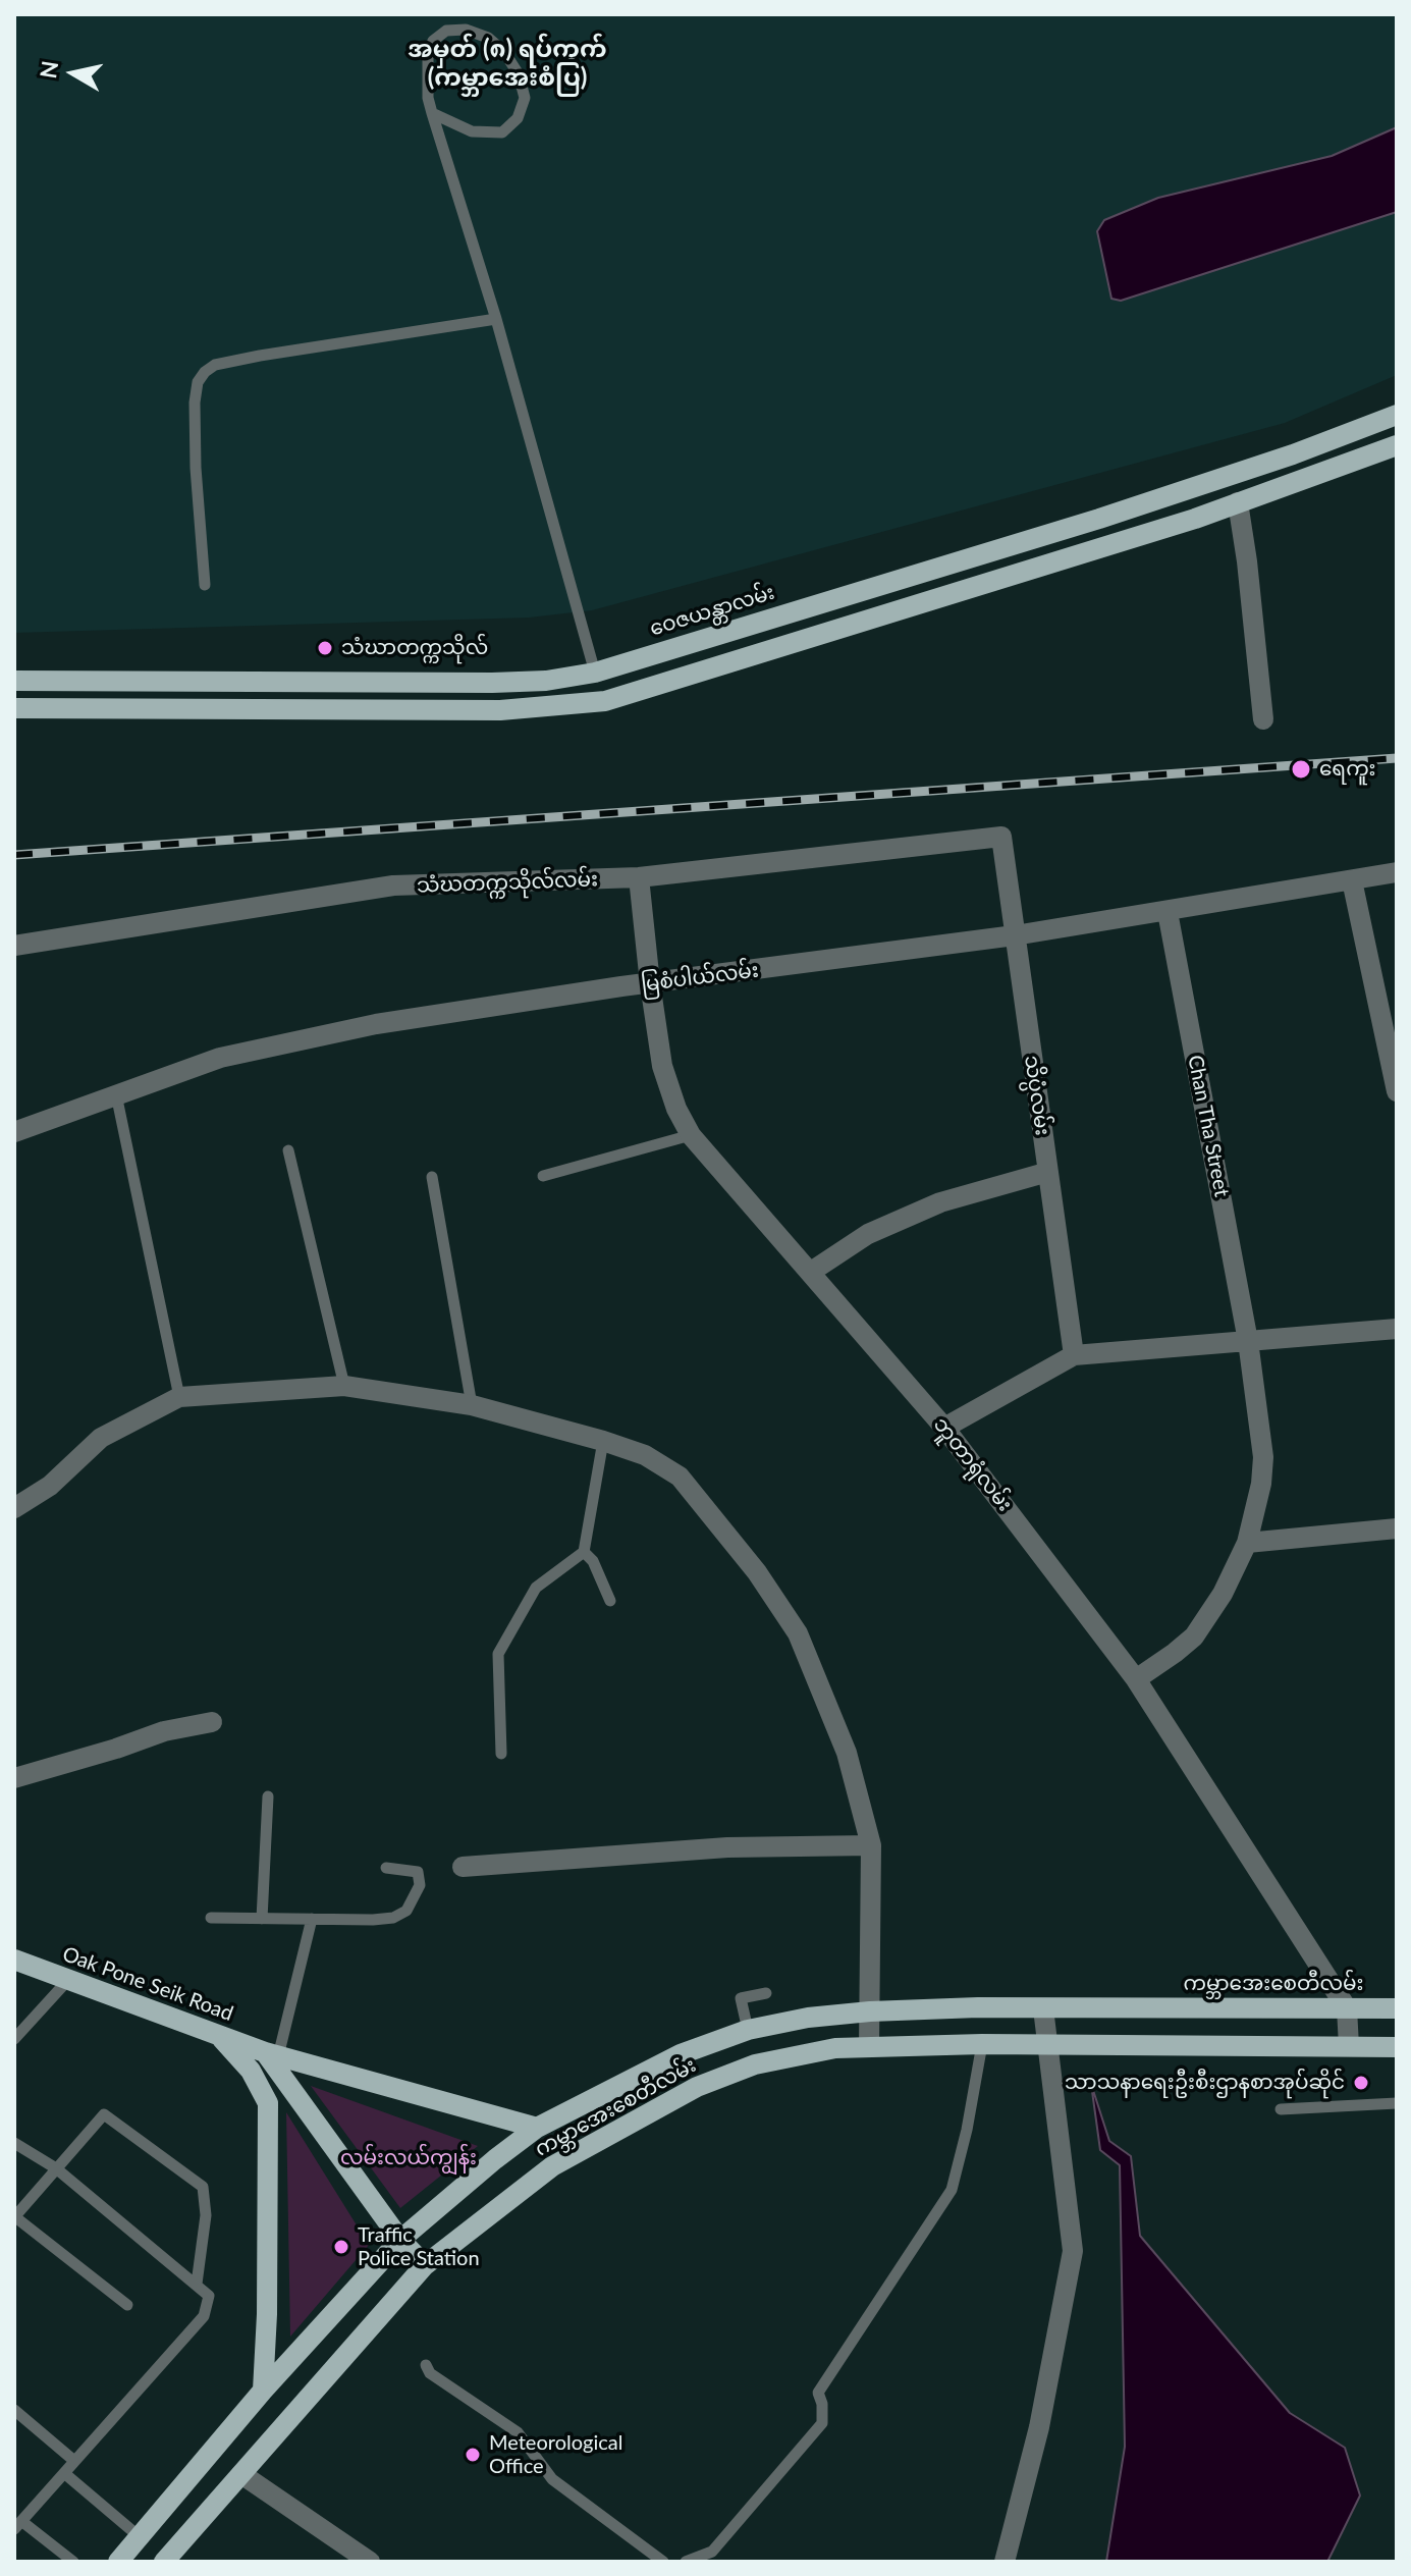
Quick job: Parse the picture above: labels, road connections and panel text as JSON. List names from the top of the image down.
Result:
{
  "streets": {
    "main road": ["ဝေဇယန္တာလမ်း", "Oak Pone Seik Road", "ကမ္ဘာအေးစေတီလမ်း"],
    "street": [
      "သံဃတက္ကသိုလ်လမ်း",
      "မြစံပါယ်လမ်း",
      "သိပ္ပံလမ်း",
      "Chan Tha Street",
      "ဘူတာရုံလမ်း"
    ]
  },
  "crossings": [
    ["သံဃတက္ကသိုလ်လမ်း", "သိပ္ပံလမ်း"],
    ["သံဃတက္ကသိုလ်လမ်း", "ဘူတာရုံလမ်း"],
    ["မြစံပါယ်လမ်း", "သိပ္ပံလမ်း"],
    ["မြစံပါယ်လမ်း", "Chan Tha Street"],
    ["မြစံပါယ်လမ်း", "ဘူတာရုံလမ်း"],
    ["Chan Tha Street", "ဘူတာရုံလမ်း"],
    ["ဘူတာရုံလမ်း", "ကမ္ဘာအေးစေတီလမ်း"],
    ["Oak Pone Seik Road", "ကမ္ဘာအေးစေတီလမ်း"]
  ],
  "districts": ["အမှတ် (၈) ရပ်ကွက် (ကမ္ဘာအေးစံပြ)"],
  "parks": ["လမ်းလယ်ကျွန်း"],
  "places": [
    "သံဃာတက္ကသိုလ်",
    "ရေကူး",
    "သာသနာရေးဦးစီးဌာနစာအုပ်ဆိုင်",
    "Traffic Police Station",
    "Meteorological Office"
  ],
  "north": "left"
}
